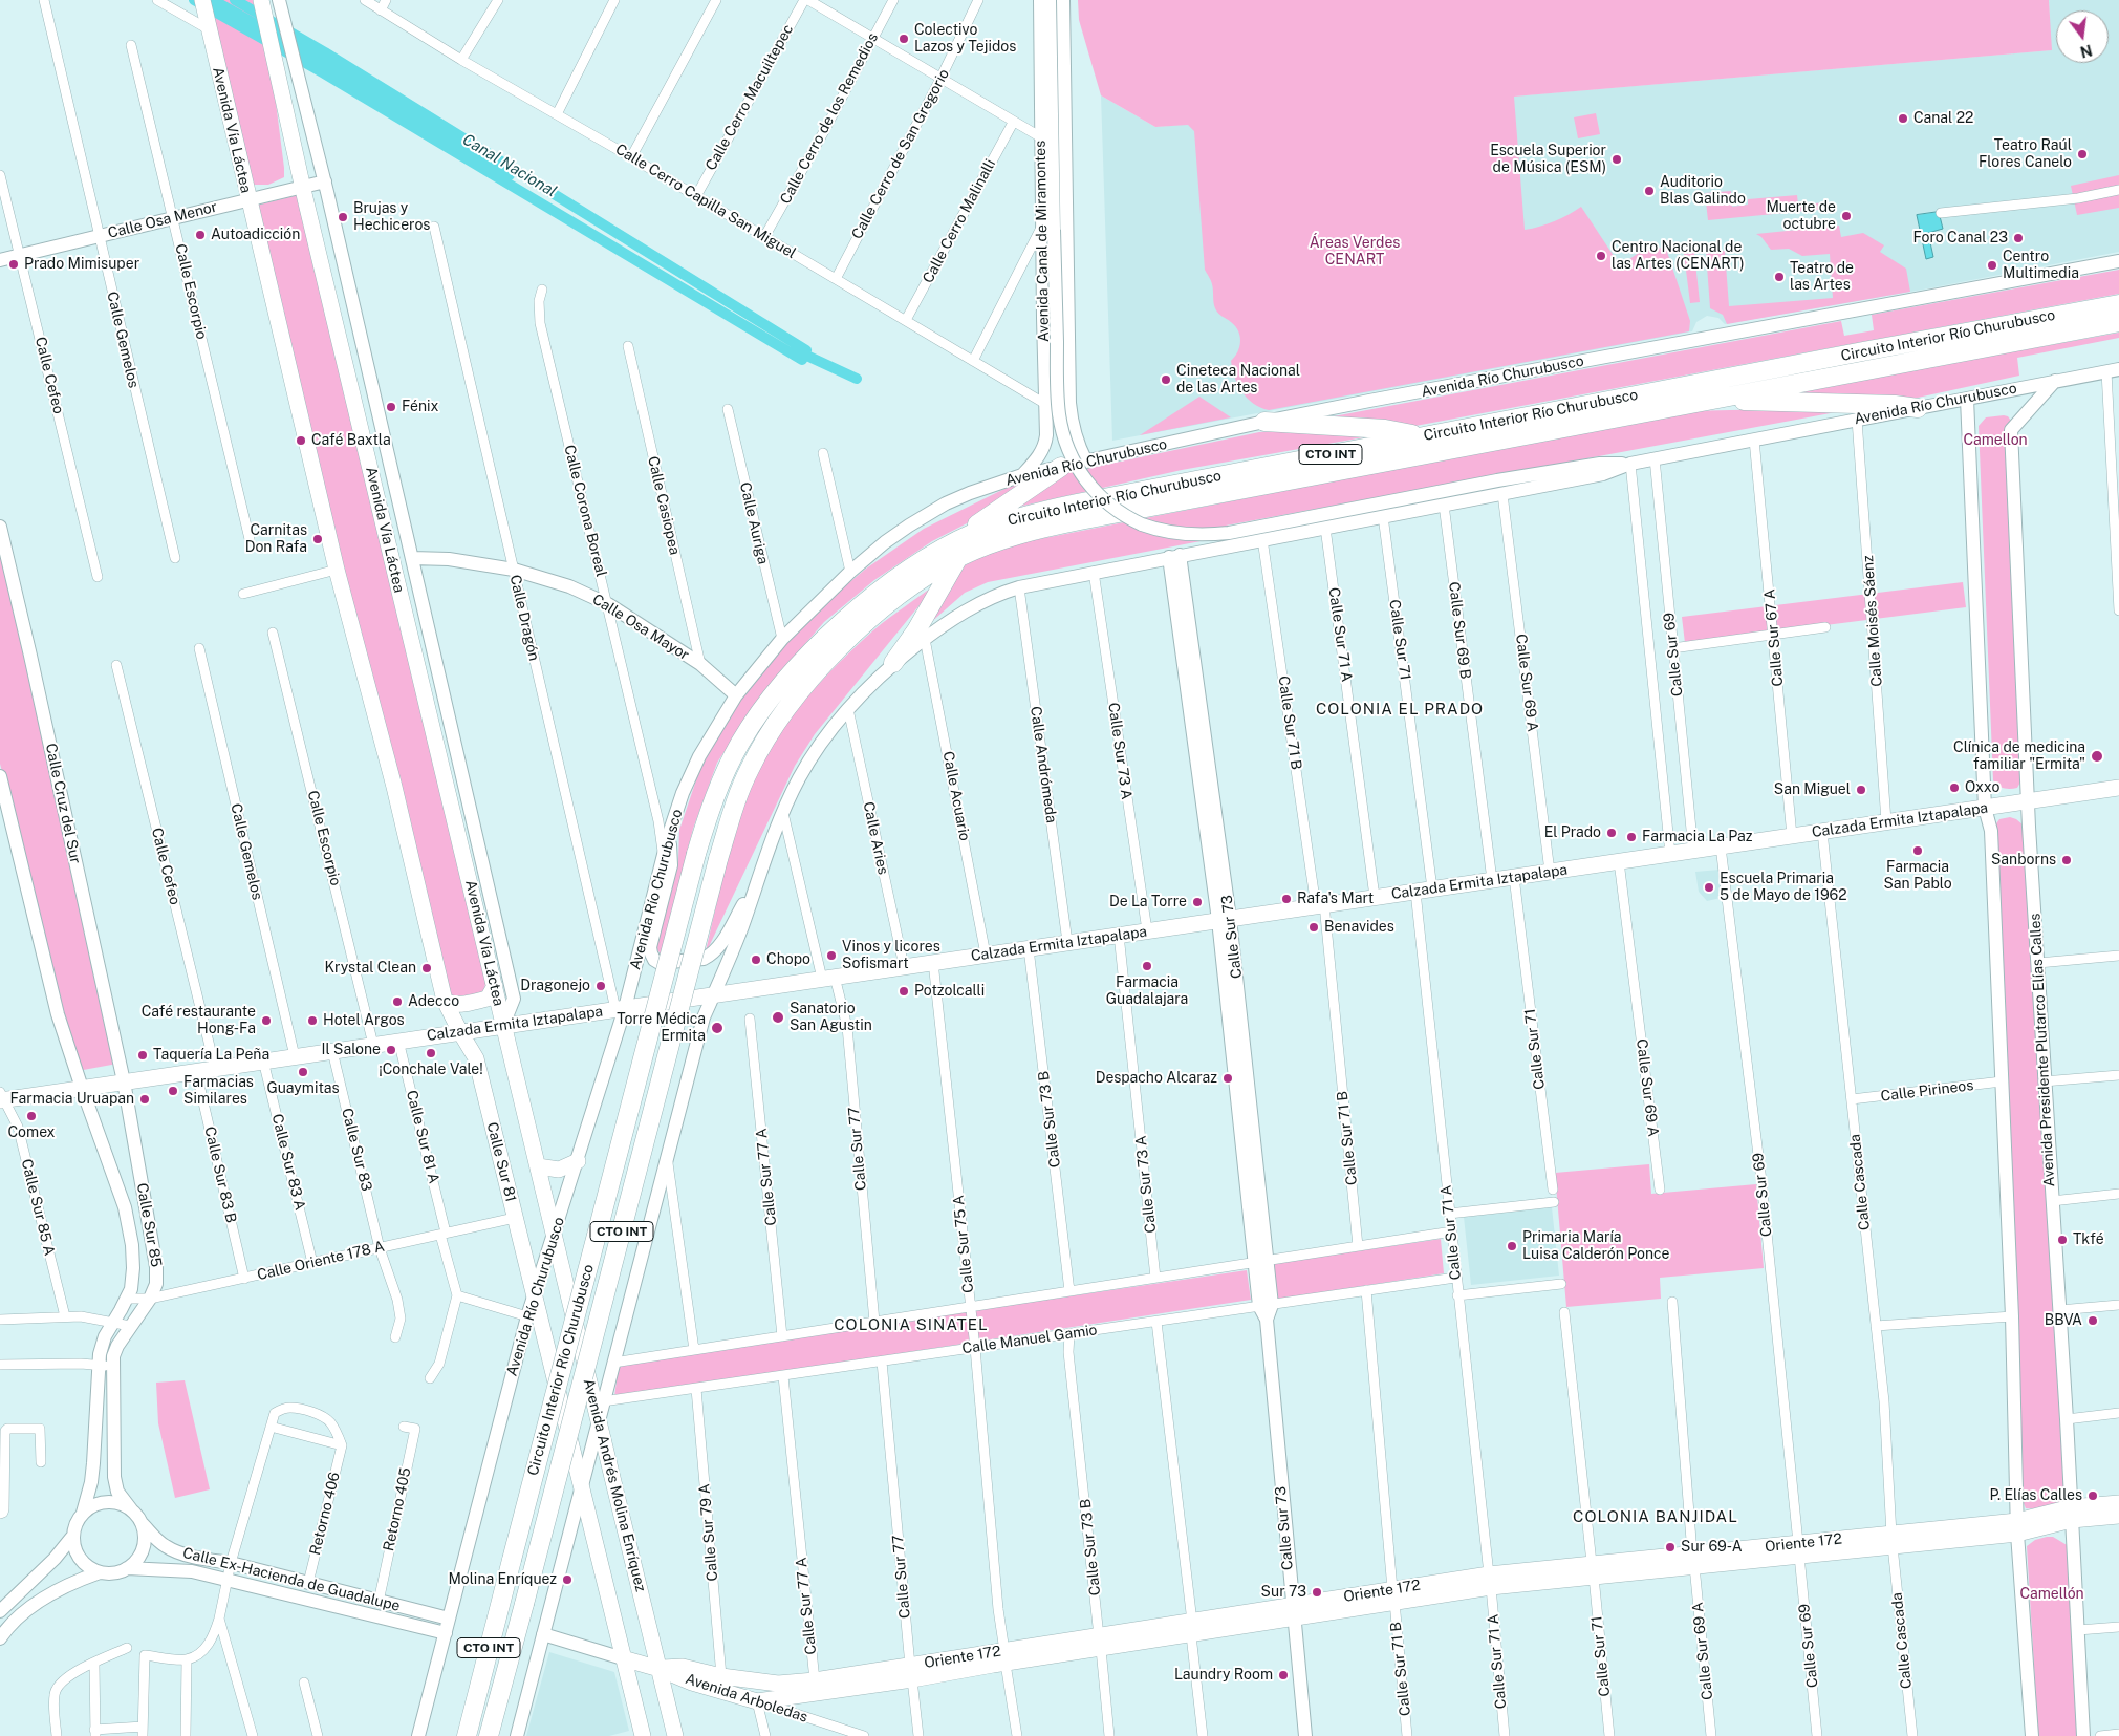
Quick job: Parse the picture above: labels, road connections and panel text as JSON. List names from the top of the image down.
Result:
{
  "streets": {
    "highway": ["Circuito Interior Río Churubusco", "CTO INT"],
    "main road": [
      "Avenida Vía Láctea",
      "Calle Osa Menor",
      "Avenida Canal de Miramontes",
      "Avenida Río Churubusco",
      "Calle Osa Mayor",
      "Calle Cruz del Sur",
      "Calzada Ermita Iztapalapa",
      "Calle Sur 73",
      "Avenida Presidente Plutarco Elías Calles",
      "Calle Sur 81",
      "Calle Sur 85",
      "Avenida Andrés Molina Enríquez",
      "Oriente 172",
      "Calle Ex-Hacienda de Guadalupe",
      "Avenida Arboledas"
    ],
    "street": [
      "Calle Cerro Macuiltepec",
      "Calle Cerro de los Remedios",
      "Calle Cerro de San Gregorio",
      "Calle Cerro Capilla San Miguel",
      "Calle Cerro Malinalli",
      "Calle Escorpio",
      "Calle Gemelos",
      "Calle Cefeo",
      "Calle Casiopea",
      "Calle Corona Boreal",
      "Calle Auriga",
      "Calle Dragón",
      "Calle Moisés Sáenz",
      "Calle Sur 69 B",
      "Calle Sur 71 A",
      "Calle Sur 67 A",
      "Calle Sur 71",
      "Calle Sur 69",
      "Calle Sur 69 A",
      "Calle Sur 71 B",
      "Calle Sur 73 A",
      "Calle Andrómeda",
      "Calle Acuario",
      "Calle Aries",
      "Calle Pirineos",
      "Calle Sur 73 B",
      "Calle Sur 81 A",
      "Calle Sur 77",
      "Calle Sur 83",
      "Calle Sur 83 A",
      "Calle Sur 83 B",
      "Calle Sur 77 A",
      "Calle Cascada",
      "Calle Sur 85 A",
      "Calle Sur 75 A",
      "Calle Oriente 178 A",
      "Calle Manuel Gamio",
      "Retorno 405",
      "Retorno 406",
      "Calle Sur 79 A"
    ]
  },
  "crossings": [
    ["Calle Cerro Macuiltepec", "Calle Cerro Capilla San Miguel"],
    ["Calle Cerro de los Remedios", "Calle Cerro Capilla San Miguel"],
    ["Avenida Vía Láctea", "Calle Osa Menor"],
    ["Avenida Vía Láctea", "Calle Osa Mayor"],
    ["Avenida Vía Láctea", "Calzada Ermita Iztapalapa"],
    ["Avenida Vía Láctea", "Calle Sur 81"],
    ["Calle Cerro de San Gregorio", "Calle Cerro Capilla San Miguel"],
    ["Calle Cerro Capilla San Miguel", "Calle Cerro Malinalli"],
    ["Calle Cerro Capilla San Miguel", "Avenida Canal de Miramontes"],
    ["Calle Osa Menor", "Calle Escorpio"],
    ["Calle Osa Menor", "Calle Gemelos"],
    ["Calle Osa Menor", "Calle Cefeo"],
    ["Avenida Canal de Miramontes", "Avenida Río Churubusco"],
    ["Calle Escorpio", "Calzada Ermita Iztapalapa"],
    ["Calle Gemelos", "Calzada Ermita Iztapalapa"],
    ["Calle Cefeo", "Calzada Ermita Iztapalapa"],
    ["Avenida Río Churubusco", "Calle Corona Boreal"],
    ["Avenida Río Churubusco", "Calle Auriga"],
    ["Avenida Río Churubusco", "Calle Dragón"],
    ["Avenida Río Churubusco", "Calle Moisés Sáenz"],
    ["Avenida Río Churubusco", "Calle Osa Mayor"],
    ["Avenida Río Churubusco", "Calle Sur 69 B"],
    ["Avenida Río Churubusco", "Calle Sur 71 A"],
    ["Avenida Río Churubusco", "Calle Sur 67 A"],
    ["Avenida Río Churubusco", "Calle Sur 71"],
    ["Avenida Río Churubusco", "Calle Sur 69"],
    ["Avenida Río Churubusco", "Calle Sur 69 A"],
    ["Avenida Río Churubusco", "Calle Sur 71 B"],
    ["Avenida Río Churubusco", "Calle Sur 73 A"],
    ["Avenida Río Churubusco", "Calle Andrómeda"],
    ["Avenida Río Churubusco", "Calle Acuario"],
    ["Avenida Río Churubusco", "Calzada Ermita Iztapalapa"],
    ["Avenida Río Churubusco", "Calle Aries"],
    ["Avenida Río Churubusco", "Calle Sur 73"],
    ["Avenida Río Churubusco", "Avenida Presidente Plutarco Elías Calles"],
    ["Avenida Río Churubusco", "Calle Sur 81"],
    ["Avenida Río Churubusco", "Calle Manuel Gamio"],
    ["Avenida Río Churubusco", "Avenida Andrés Molina Enríquez"],
    ["Avenida Río Churubusco", "Calle Ex-Hacienda de Guadalupe"],
    ["Avenida Río Churubusco", "Avenida Arboledas"],
    ["Calle Casiopea", "Calle Osa Mayor"],
    ["Calle Corona Boreal", "Calle Osa Mayor"],
    ["Calle Dragón", "Calle Osa Mayor"],
    ["Calle Dragón", "Calzada Ermita Iztapalapa"],
    ["Calle Moisés Sáenz", "Calzada Ermita Iztapalapa"],
    ["Calle Sur 69 B", "Calzada Ermita Iztapalapa"],
    ["Calle Sur 71 A", "Calzada Ermita Iztapalapa"],
    ["Calle Sur 71 A", "Calle Manuel Gamio"],
    ["Calle Sur 71 A", "Oriente 172"],
    ["Calle Sur 67 A", "Calzada Ermita Iztapalapa"],
    ["Calle Sur 71", "Calzada Ermita Iztapalapa"],
    ["Calle Sur 71", "Oriente 172"],
    ["Calle Sur 69", "Calzada Ermita Iztapalapa"],
    ["Calle Sur 69", "Oriente 172"],
    ["Calle Sur 69 A", "Calzada Ermita Iztapalapa"],
    ["Calle Sur 69 A", "Oriente 172"],
    ["Calle Sur 71 B", "Calzada Ermita Iztapalapa"],
    ["Calle Sur 71 B", "Calle Manuel Gamio"],
    ["Calle Sur 71 B", "Oriente 172"],
    ["Calle Sur 73 A", "Calzada Ermita Iztapalapa"],
    ["Calle Andrómeda", "Calzada Ermita Iztapalapa"],
    ["Calle Acuario", "Calzada Ermita Iztapalapa"],
    ["Calle Cruz del Sur", "Calzada Ermita Iztapalapa"],
    ["Calle Cruz del Sur", "Calle Sur 85"],
    ["Calzada Ermita Iztapalapa", "Calle Aries"],
    ["Calzada Ermita Iztapalapa", "Calle Sur 73"],
    ["Calzada Ermita Iztapalapa", "Avenida Presidente Plutarco Elías Calles"],
    ["Calzada Ermita Iztapalapa", "Calle Sur 73 B"],
    ["Calzada Ermita Iztapalapa", "Calle Sur 81 A"],
    ["Calzada Ermita Iztapalapa", "Calle Sur 77"],
    ["Calzada Ermita Iztapalapa", "Calle Sur 83"],
    ["Calzada Ermita Iztapalapa", "Calle Sur 83 A"],
    ["Calzada Ermita Iztapalapa", "Calle Sur 81"],
    ["Calzada Ermita Iztapalapa", "Calle Sur 83 B"],
    ["Calzada Ermita Iztapalapa", "Calle Cascada"],
    ["Calzada Ermita Iztapalapa", "Calle Sur 85 A"],
    ["Calzada Ermita Iztapalapa", "Calle Sur 85"],
    ["Calzada Ermita Iztapalapa", "Calle Sur 75 A"],
    ["Calle Sur 73", "Calle Manuel Gamio"],
    ["Calle Sur 73", "Oriente 172"],
    ["Avenida Presidente Plutarco Elías Calles", "Oriente 172"],
    ["Calle Pirineos", "Calle Cascada"],
    ["Calle Sur 73 B", "Calle Manuel Gamio"],
    ["Calle Sur 73 B", "Oriente 172"],
    ["Calle Sur 81 A", "Calle Oriente 178 A"],
    ["Calle Sur 77", "Calle Manuel Gamio"],
    ["Calle Sur 77", "Oriente 172"],
    ["Calle Sur 83", "Calle Oriente 178 A"],
    ["Calle Sur 83 A", "Calle Oriente 178 A"],
    ["Calle Sur 81", "Calle Oriente 178 A"],
    ["Calle Sur 83 B", "Calle Oriente 178 A"],
    ["Calle Sur 77 A", "Calle Manuel Gamio"],
    ["Calle Sur 77 A", "Oriente 172"],
    ["Calle Cascada", "Oriente 172"],
    ["Calle Sur 85", "Calle Oriente 178 A"],
    ["Calle Sur 85", "Calle Ex-Hacienda de Guadalupe"],
    ["Calle Sur 75 A", "Calle Manuel Gamio"],
    ["Calle Sur 75 A", "Oriente 172"],
    ["Calle Manuel Gamio", "Calle Sur 79 A"],
    ["Avenida Andrés Molina Enríquez", "Avenida Arboledas"],
    ["Retorno 405", "Calle Ex-Hacienda de Guadalupe"],
    ["Retorno 406", "Calle Ex-Hacienda de Guadalupe"],
    ["Calle Sur 79 A", "Avenida Arboledas"],
    ["Oriente 172", "Avenida Arboledas"]
  ],
  "districts": ["COLONIA EL PRADO", "COLONIA SINATEL", "COLONIA BANJIDAL"],
  "water": ["Canal Nacional"],
  "parks": ["Áreas Verdes CENART", "Camellon", "Camellón"],
  "places": [
    "Colectivo Lazos y Tejidos",
    "Canal 22",
    "Teatro Raúl Flores Canelo",
    "Escuela Superior de Música (ESM)",
    "Auditorio Blas Galindo",
    "Muerte de octubre",
    "Brujas y Hechiceros",
    "Autoadicción",
    "Foro Canal 23",
    "Centro Nacional de las Artes (CENART)",
    "Prado Mimisuper",
    "Centro Multimedia",
    "Teatro de las Artes",
    "Cineteca Nacional de las Artes",
    "Fénix",
    "Café Baxtla",
    "Carnitas Don Rafa",
    "Clínica de medicina familiar \"Ermita\"",
    "Oxxo",
    "San Miguel",
    "El Prado",
    "Farmacia La Paz",
    "Farmacia San Pablo",
    "Sanborns",
    "Escuela Primaria 5 de Mayo de 1962",
    "Rafa's Mart",
    "De La Torre",
    "Benavides",
    "Vinos y licores Sofismart",
    "Chopo",
    "Farmacia Guadalajara",
    "Krystal Clean",
    "Dragonejo",
    "Potzolcalli",
    "Adecco",
    "Sanatorio San Agustin",
    "Café restaurante Hong-Fa",
    "Hotel Argos",
    "Torre Médica Ermita",
    "Il Salone",
    "¡Conchale Vale!",
    "Taquería La Peña",
    "Guaymitas",
    "Despacho Alcaraz",
    "Farmacias Similares",
    "Farmacia Uruapan",
    "Comex",
    "Tkfé",
    "Primaria María Luisa Calderón Ponce",
    "BBVA",
    "P. Elías Calles",
    "Sur 69-A",
    "Molina Enríquez",
    "Sur 73",
    "Laundry Room"
  ],
  "north": "bottom"
}
